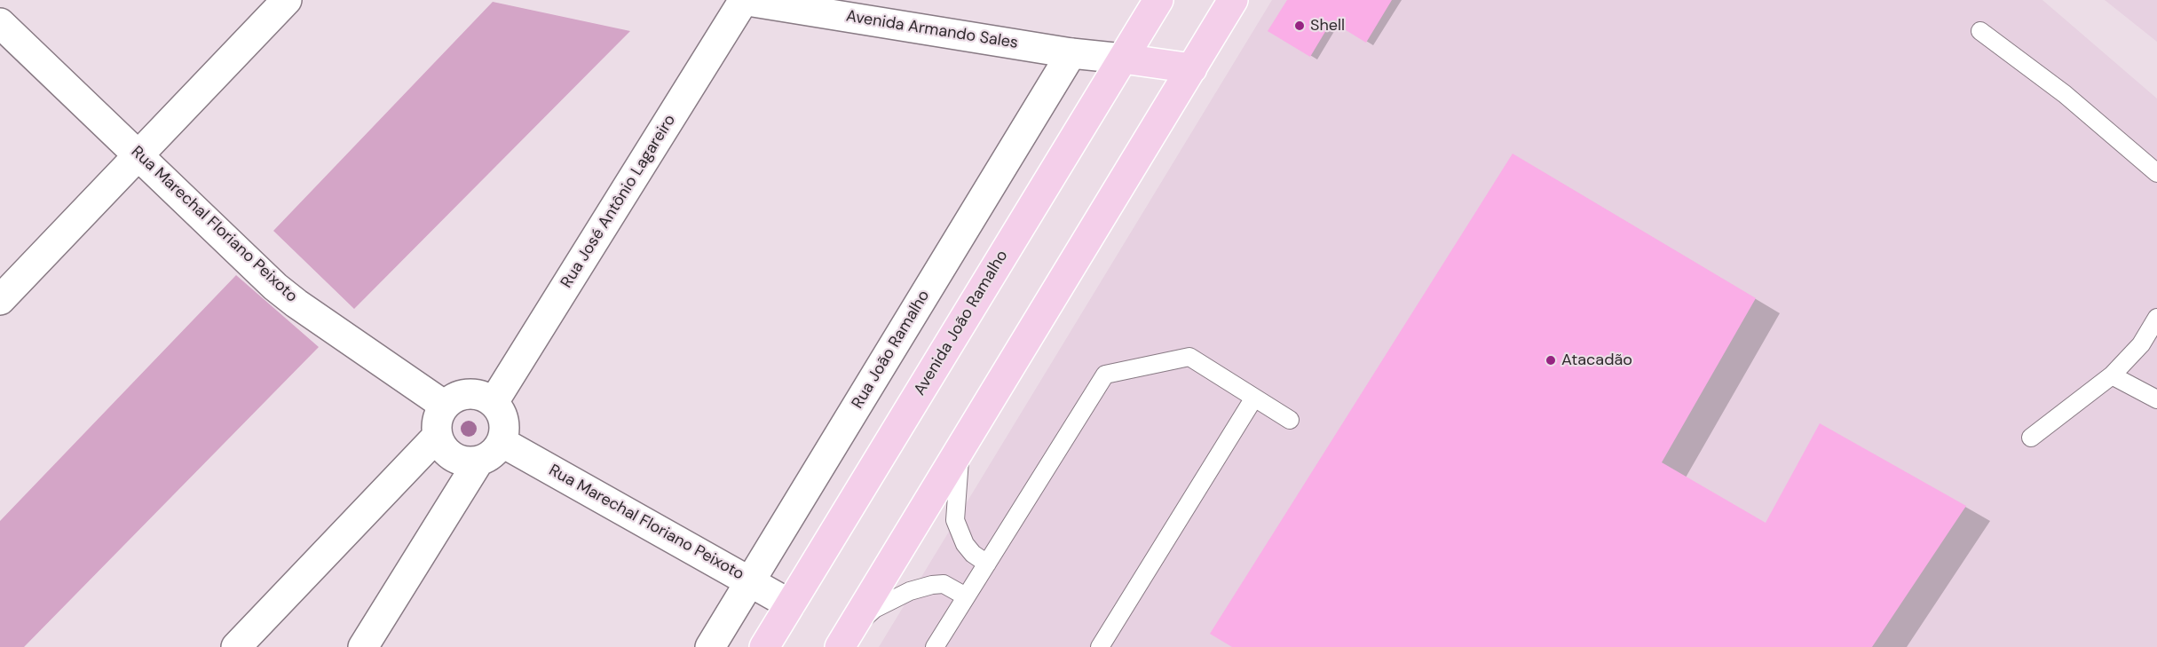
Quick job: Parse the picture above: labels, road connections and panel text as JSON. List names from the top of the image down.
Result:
{
  "streets": {
    "highway": ["Avenida João Ramalho"],
    "street": [
      "Avenida Armando Sales",
      "Rua José Antônio Lagareiro",
      "Rua Marechal Floriano Peixoto",
      "Rua João Ramalho"
    ]
  },
  "crossings": [
    ["Avenida Armando Sales", "Rua José Antônio Lagareiro"],
    ["Avenida Armando Sales", "Avenida João Ramalho"],
    ["Avenida Armando Sales", "Rua João Ramalho"],
    ["Rua José Antônio Lagareiro", "Rua Marechal Floriano Peixoto"],
    ["Rua Marechal Floriano Peixoto", "Avenida João Ramalho"],
    ["Rua Marechal Floriano Peixoto", "Rua João Ramalho"]
  ],
  "places": ["Shell", "Atacadão"]
}
